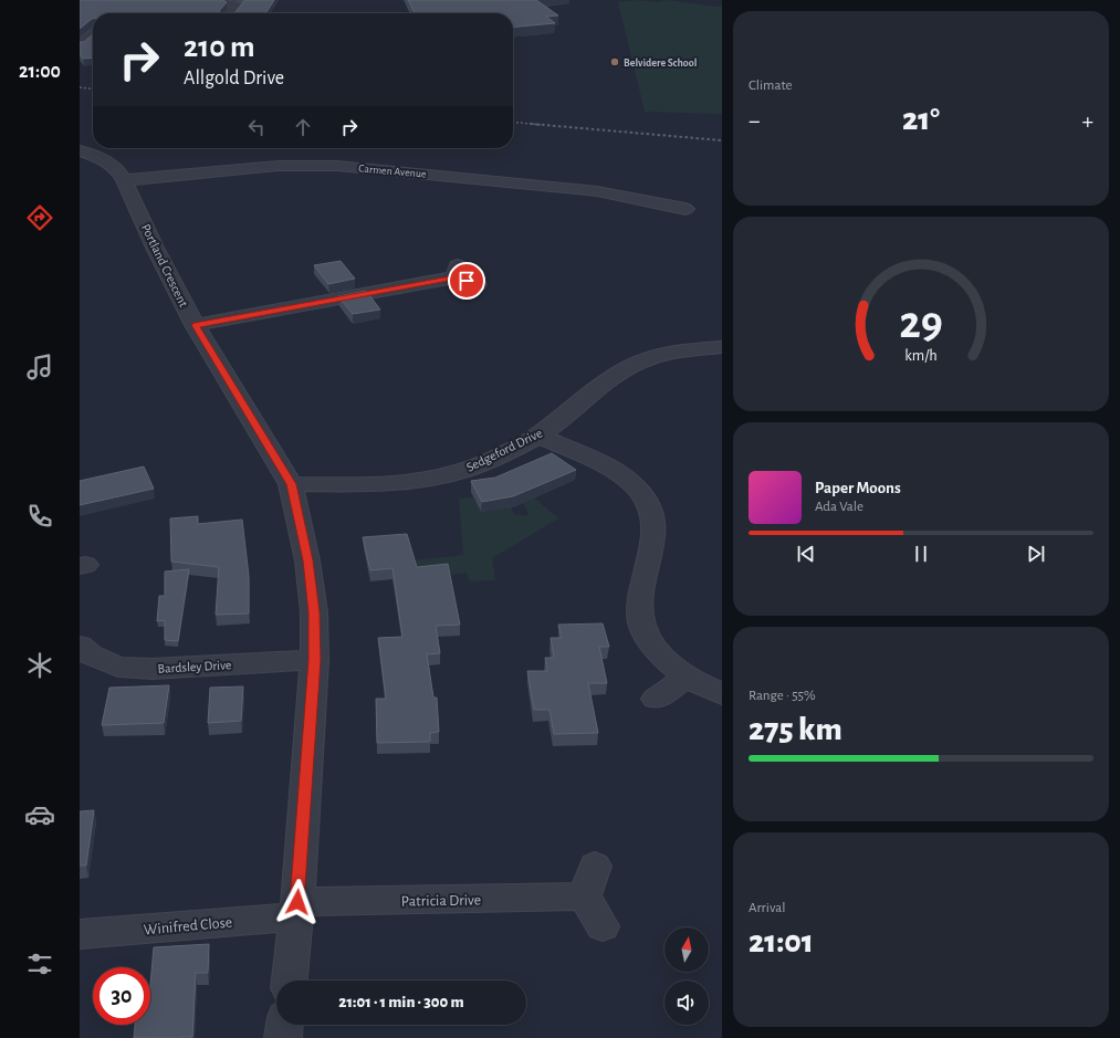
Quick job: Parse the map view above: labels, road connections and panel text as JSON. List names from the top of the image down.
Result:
{
  "streets": {
    "street": [
      "Carmen Avenue",
      "Portland Crescent",
      "Sedgeford Drive",
      "Bardsley Drive",
      "Patricia Drive",
      "Winifred Close"
    ]
  },
  "crossings": [
    ["Carmen Avenue", "Portland Crescent"],
    ["Portland Crescent", "Sedgeford Drive"],
    ["Portland Crescent", "Bardsley Drive"],
    ["Portland Crescent", "Patricia Drive"],
    ["Portland Crescent", "Winifred Close"],
    ["Patricia Drive", "Winifred Close"]
  ],
  "places": ["Belvidere School"],
  "north": "top",
  "page": {
    "tabs": "21:00",
    "tile": [
      "Climate",
      ["Range · 55%", "275 km"],
      ["Arrival", "21:01"]
    ],
    "turn": ["210 m", "Allgold Drive"],
    "heat": ["−", "21°", "+"],
    "song": ["Paper Moons", "Ada Vale"],
    "limit": "30",
    "trip": "21:01 · 1 min · 300 m",
    "gauge": ["29", "km/h"]
  }
}
